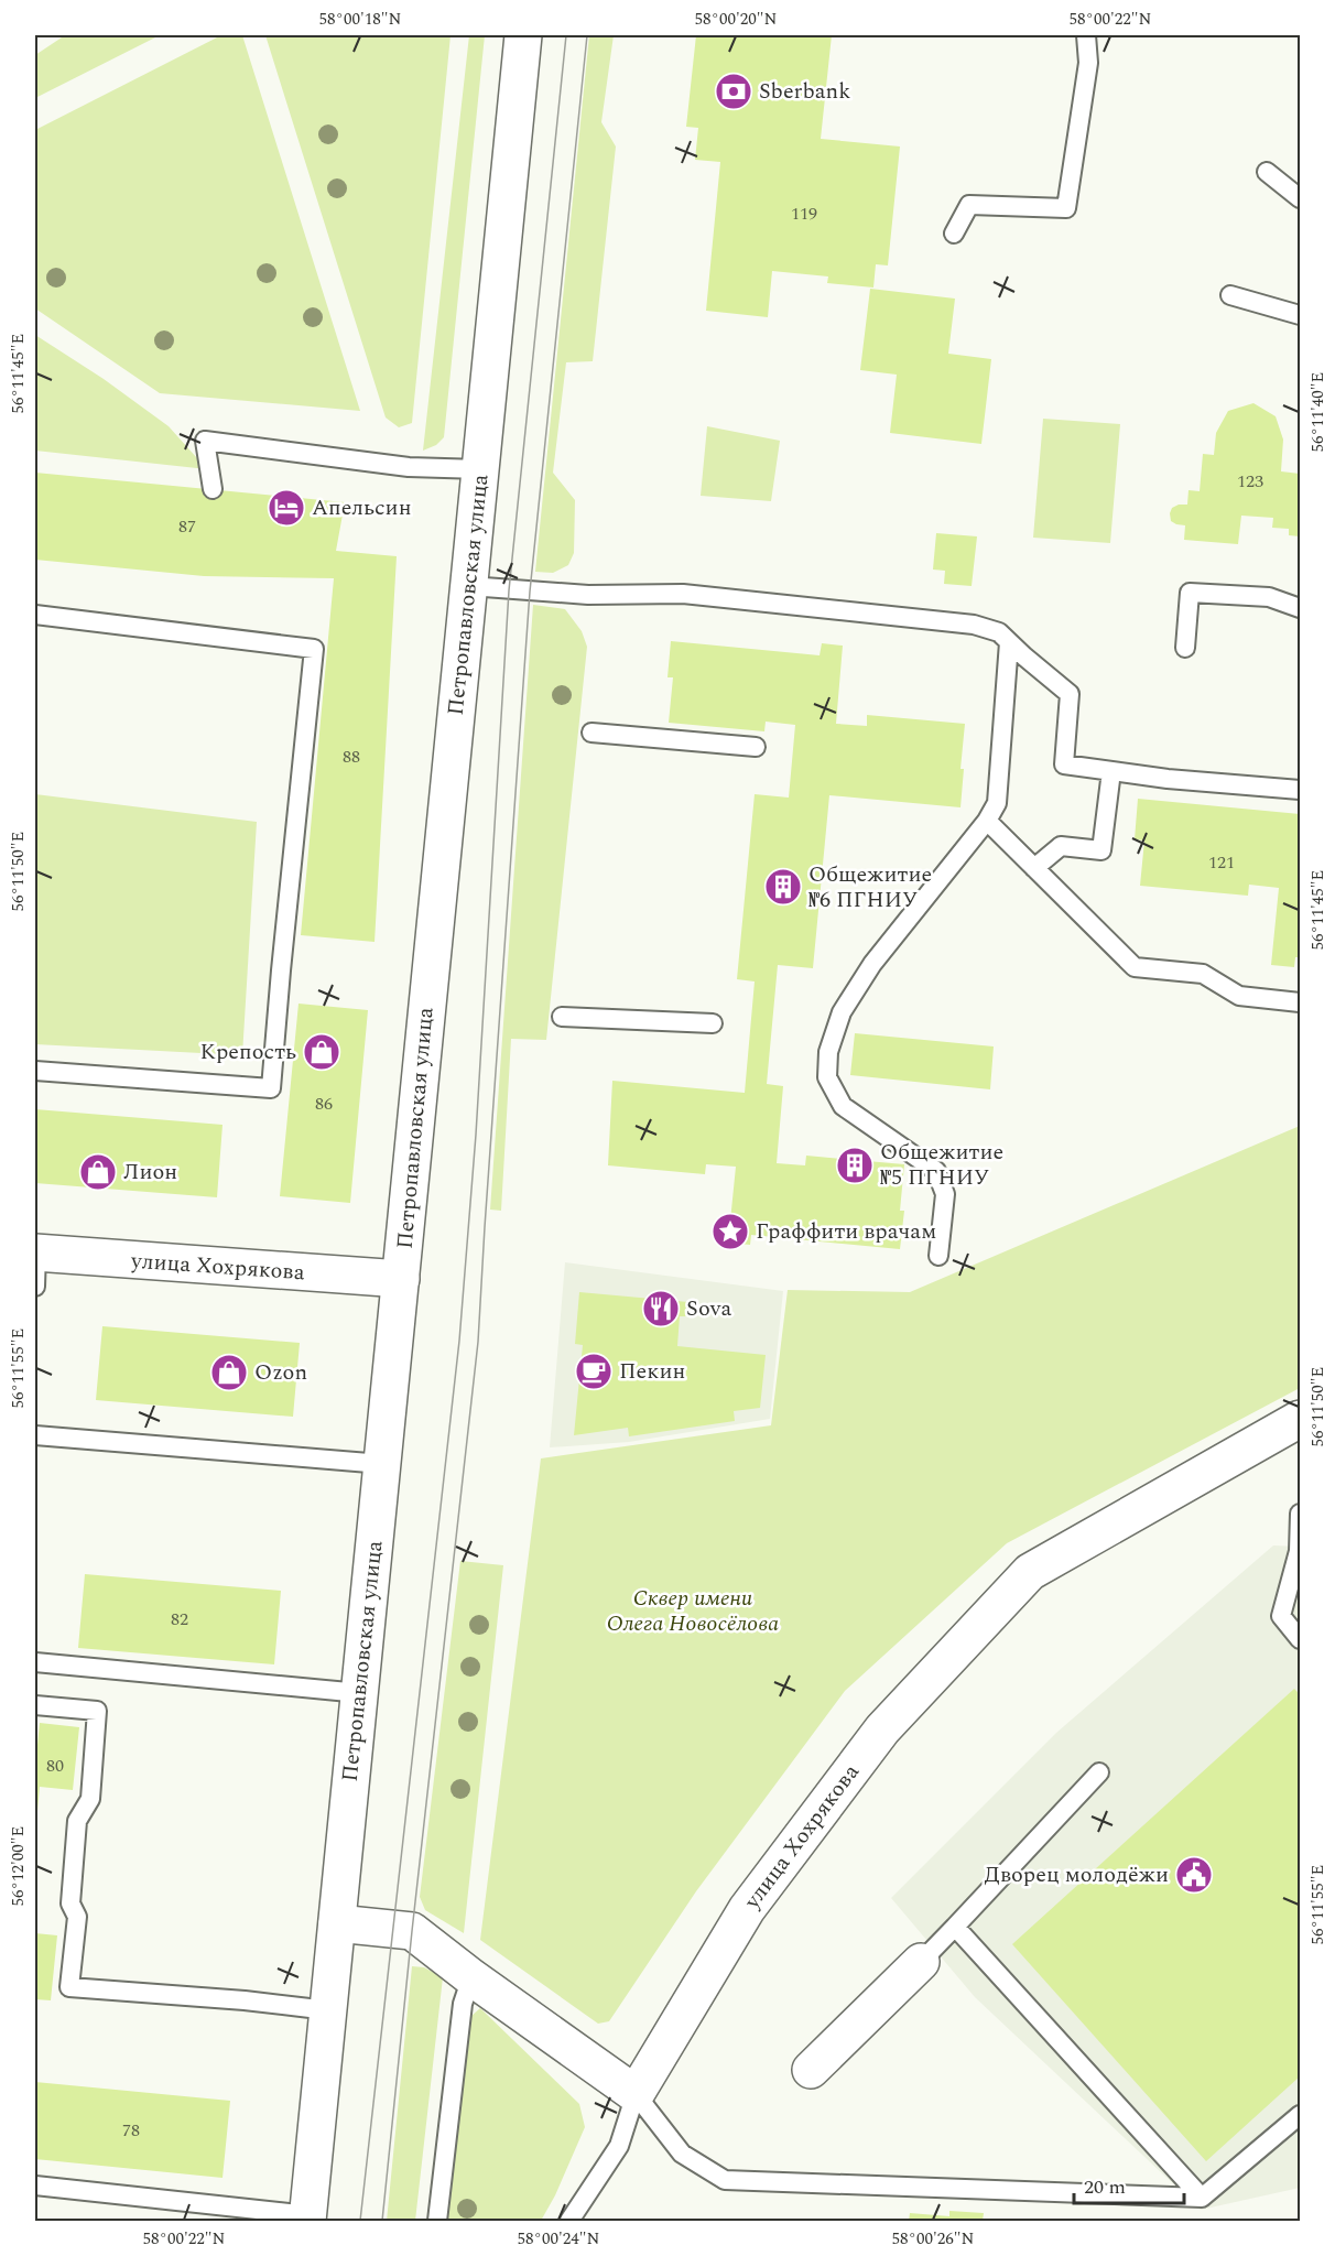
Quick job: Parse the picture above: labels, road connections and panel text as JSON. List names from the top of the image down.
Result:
{
  "streets": {
    "street": ["Петропавловская улица", "улица Хохрякова"]
  },
  "crossings": [
    ["Петропавловская улица", "улица Хохрякова"]
  ],
  "parks": ["Сквер имени Олега Новосёлова"],
  "places": {
    "bank": ["Sberbank"],
    "hotel": ["Апельсин"],
    "building": ["Общежитие №6 ПГНИУ", "Общежитие №5 ПГНИУ"],
    "shop": ["Крепость", "Лион", "Ozon"],
    "place": ["Граффити врачам"],
    "restaurant": ["Sova"],
    "cafe": ["Пекин"],
    "public building": ["Дворец молодёжи"]
  },
  "house_numbers": [
    "119",
    "123",
    "87",
    "88",
    "121",
    "86",
    "82",
    "80",
    "78"
  ],
  "scale_bar": "20 m",
  "coordinates": [
    "58°00'18\"N",
    "58°00'20\"N",
    "58°00'22\"N",
    "56°11'45\"E",
    "56°11'40\"E",
    "56°11'50\"E",
    "56°11'55\"E",
    "56°12'00\"E",
    "58°00'24\"N",
    "58°00'26\"N"
  ]
}
